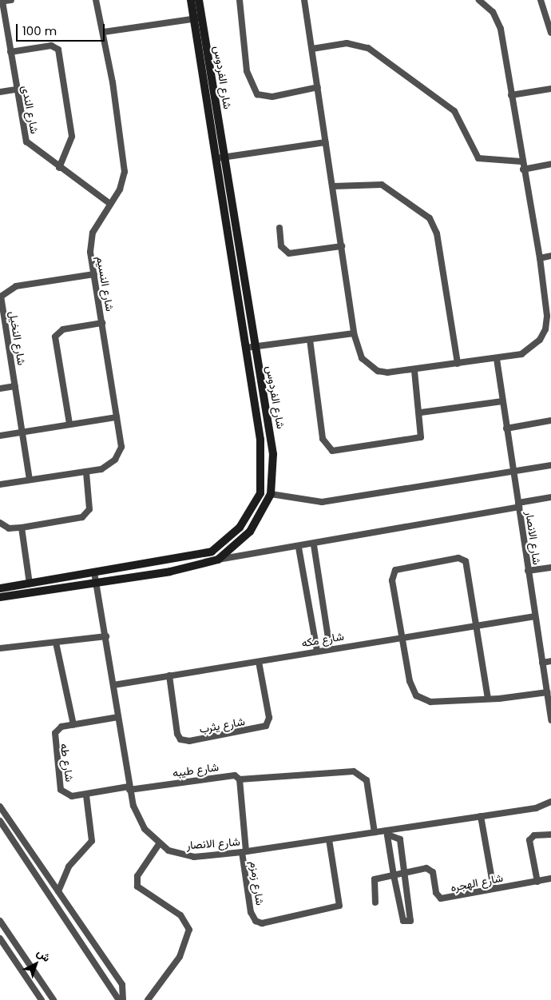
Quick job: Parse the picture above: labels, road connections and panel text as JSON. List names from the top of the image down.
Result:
{
  "streets": {
    "street": [
      "شارع الفردوس",
      "شارع الندى",
      "شارع النسيم",
      "شارع النخيل",
      "شارع الانصار",
      "شارع مكه",
      "شارع يثرب",
      "شارع طه",
      "شارع طيبه",
      "شارع الهجره",
      "شارع زمزم"
    ]
  },
  "crossings": [
    ["شارع الفردوس", "شارع الانصار"],
    ["شارع الندى", "شارع النسيم"],
    ["شارع النسيم", "شارع النخيل"],
    ["شارع الانصار", "شارع مكه"],
    ["شارع الانصار", "شارع طه"],
    ["شارع الانصار", "شارع طيبه"],
    ["شارع الانصار", "شارع زمزم"],
    ["شارع مكه", "شارع يثرب"],
    ["شارع طه", "شارع طيبه"]
  ],
  "scale_bar": "100 m",
  "north": "top right"
}
